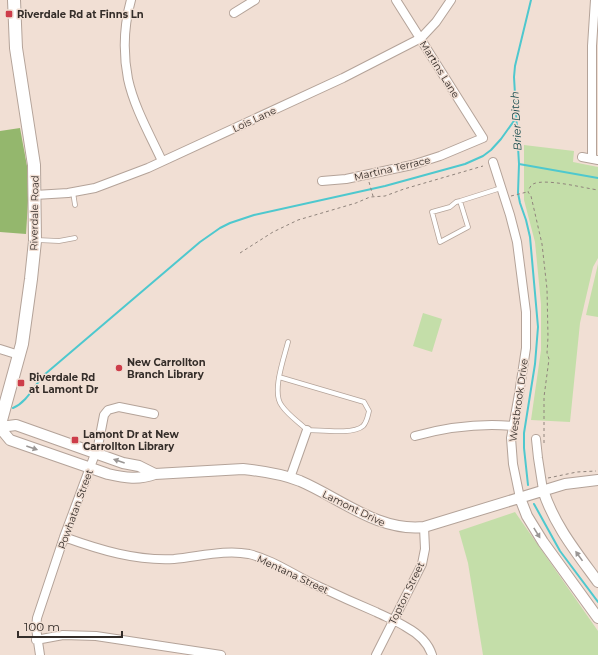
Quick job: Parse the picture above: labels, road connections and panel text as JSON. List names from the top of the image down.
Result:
{
  "streets": {
    "main road": ["Riverdale Road"],
    "street": [
      "Martins Lane",
      "Lois Lane",
      "Martina Terrace",
      "Westbrook Drive",
      "Lamont Drive",
      "Powhatan Street",
      "Mentana Street",
      "Topton Street"
    ]
  },
  "crossings": [
    ["Martins Lane", "Lois Lane"],
    ["Martins Lane", "Martina Terrace"],
    ["Lois Lane", "Riverdale Road"],
    ["Riverdale Road", "Lamont Drive"],
    ["Westbrook Drive", "Lamont Drive"],
    ["Lamont Drive", "Powhatan Street"],
    ["Lamont Drive", "Topton Street"],
    ["Powhatan Street", "Mentana Street"],
    ["Mentana Street", "Topton Street"]
  ],
  "water": ["Brier Ditch"],
  "places": {
    "transit": ["Riverdale Rd at Finns Ln", "Riverdale Rd at Lamont Dr", "Lamont Dr at New Carrollton Library"],
    "other": ["New Carrollton Branch Library"]
  },
  "scale_bar": "100 m"
}
